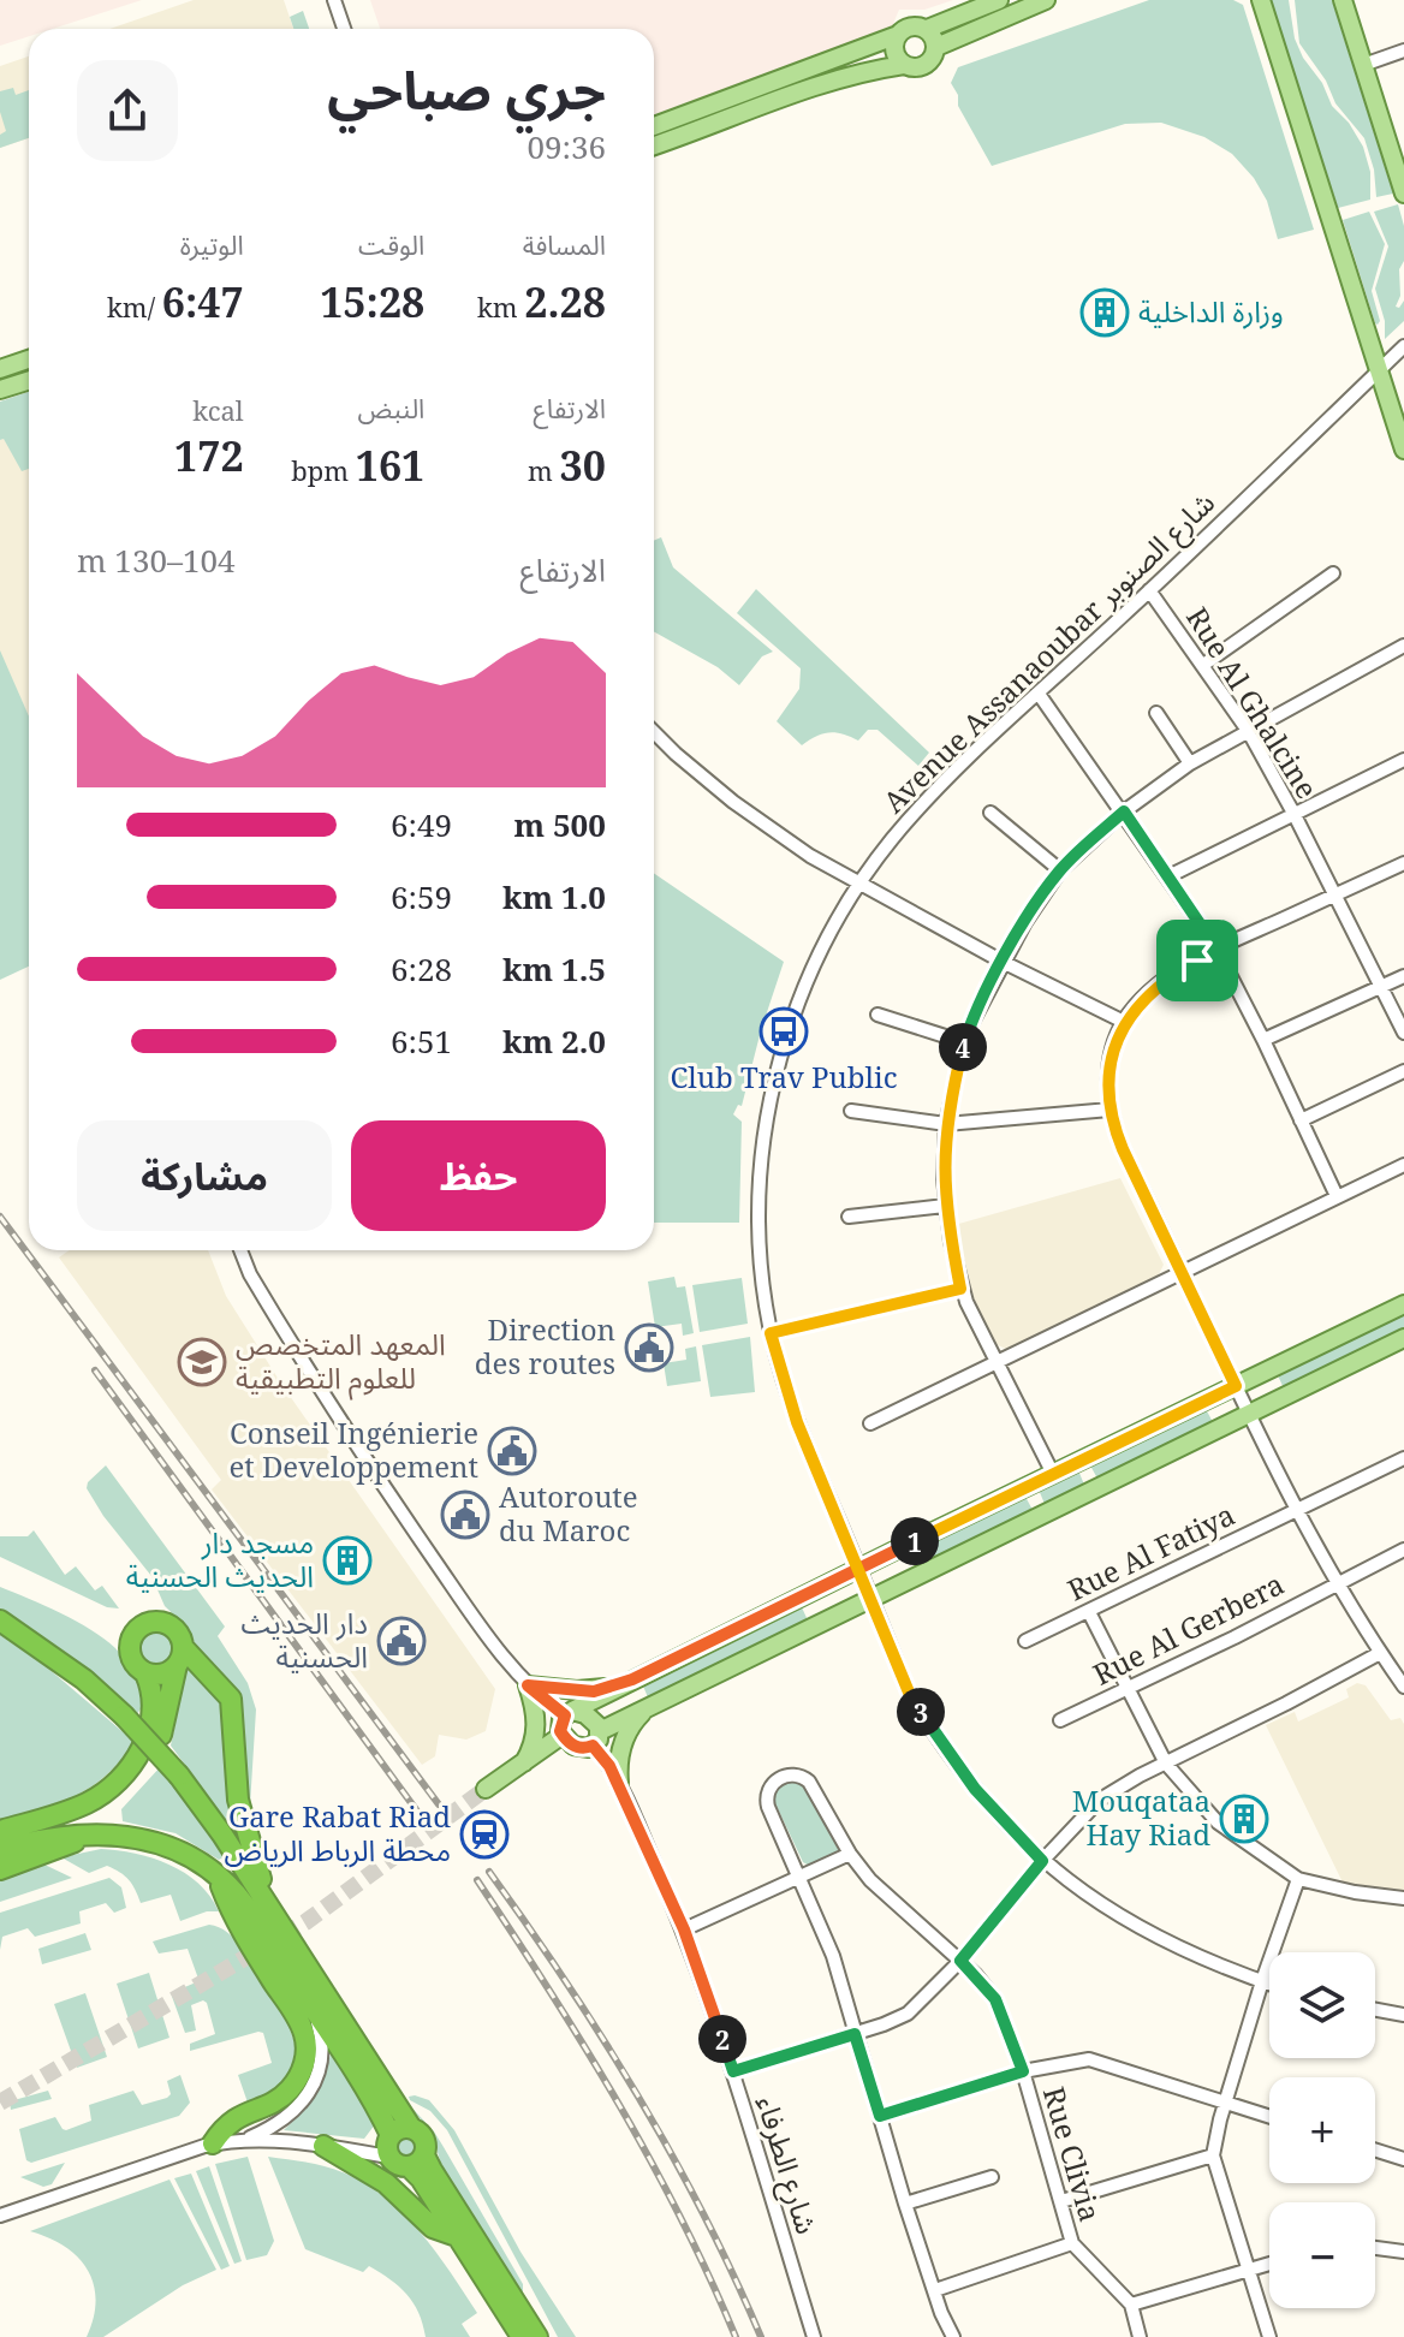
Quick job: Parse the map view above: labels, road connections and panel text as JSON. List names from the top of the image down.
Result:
{
  "streets": {
    "street": [
      "Avenue Assanaoubar شارع الصنوبر",
      "Rue Al Ghalcine",
      "Rue Al Fatiya",
      "Rue Al Gerbera",
      "Rue Clivia",
      "شارع الطرفاء"
    ]
  },
  "crossings": [
    ["Avenue Assanaoubar شارع الصنوبر", "Rue Al Ghalcine"]
  ],
  "places": {
    "building": ["وزارة الداخلية", "مسجد دار الحديث الحسنية", "Mouqataa Hay Riad"],
    "bus stop": ["Club Trav Public"],
    "public building": [
      "Direction des routes",
      "Conseil Ingénierie et Developpement",
      "Autoroute du Maroc",
      "دار الحديث الحسنية"
    ],
    "school or university": ["المعهد المتخصص للعلوم التطبيقية"],
    "station": ["Gare Rabat Riad محطة الرباط الرياض"]
  },
  "page": {
    "heading": ["جري صباحي", "09:36"],
    "stats": [
      ["المسافة", "2.28 km"],
      ["الوقت", "15:28"],
      ["الوتيرة", "6:47 /km"],
      ["الارتفاع", "30 m"],
      ["النبض", "161 bpm"],
      ["kcal", "172"]
    ],
    "chart": ["الارتفاع", "104–130 m"],
    "list": [
      {
        "name": "500 m",
        "note": "6:49"
      },
      {
        "name": "1.0 km",
        "note": "6:59"
      },
      {
        "name": "1.5 km",
        "note": "6:28"
      },
      {
        "name": "2.0 km",
        "note": "6:51"
      }
    ],
    "pins": [
      "4",
      "1",
      "3",
      "2"
    ],
    "buttons": ["حفظ", "مشاركة"],
    "map_buttons": ["+", "−"]
  }
}
